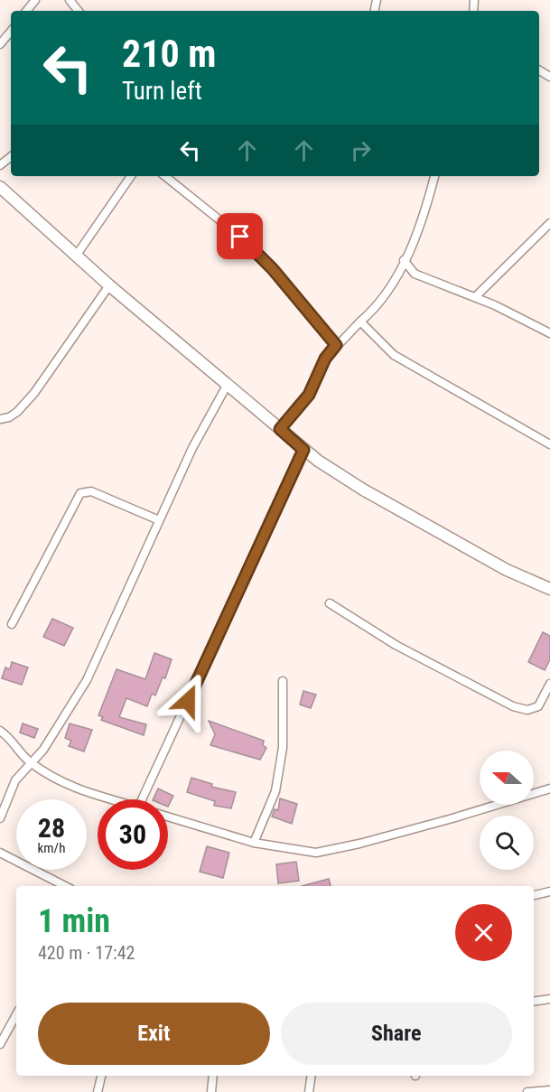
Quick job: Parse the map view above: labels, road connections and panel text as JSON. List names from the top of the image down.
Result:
{
  "north": "left",
  "page": {
    "turn": ["210 m", "Turn left"],
    "speed": "28 km/h",
    "limit": "30",
    "heading": ["1 min", "420 m · 17:42"],
    "buttons": ["Exit", "Share"]
  }
}
